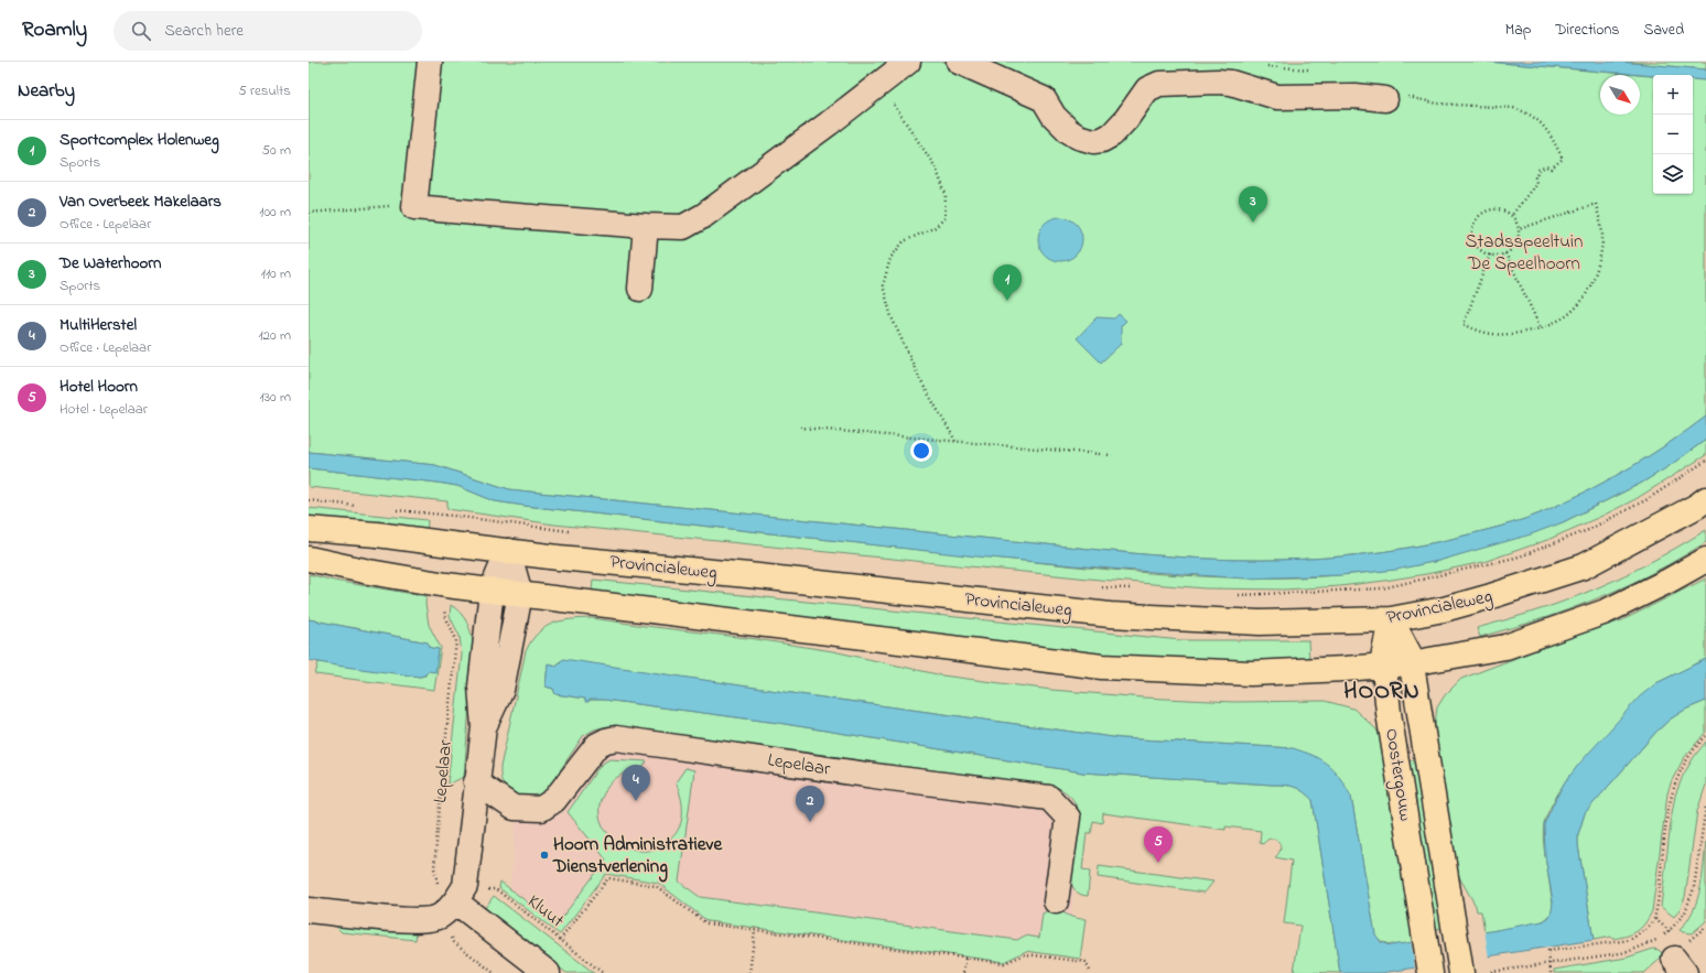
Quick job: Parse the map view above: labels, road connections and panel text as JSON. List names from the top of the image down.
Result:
{
  "streets": {
    "main road": ["Provincialeweg", "Oostergouw"],
    "street": ["Lepelaar"],
    "path": ["Kluut"]
  },
  "crossings": [
    ["Provincialeweg", "Lepelaar"],
    ["Provincialeweg", "Oostergouw"],
    ["Lepelaar", "Kluut"]
  ],
  "districts": ["HOORN"],
  "parks": ["Stadsspeeltuin De Speelhoorn"],
  "places": ["Hoorn Administratieve Dienstverlening"],
  "north": "bottom right",
  "page": {
    "header": "Roamly",
    "search": "Search here",
    "nav": ["Map", "Directions", "Saved"],
    "heading": ["Nearby", "5 results"],
    "map_buttons": ["+", "−"],
    "list": [
      {
        "mark": "1",
        "name": "Sportcomplex Holenweg",
        "note": "Sports",
        "value": "50 m"
      },
      {
        "mark": "2",
        "name": "Van Overbeek Makelaars",
        "note": "Office · Lepelaar",
        "value": "100 m"
      },
      {
        "mark": "3",
        "name": "De Waterhoorn",
        "note": "Sports",
        "value": "110 m"
      },
      {
        "mark": "4",
        "name": "MultiHerstel",
        "note": "Office · Lepelaar",
        "value": "120 m"
      },
      {
        "mark": "5",
        "name": "Hotel Hoorn",
        "note": "Hotel · Lepelaar",
        "value": "130 m"
      }
    ],
    "pins": [
      "3",
      "1",
      "4",
      "2",
      "5"
    ]
  }
}
